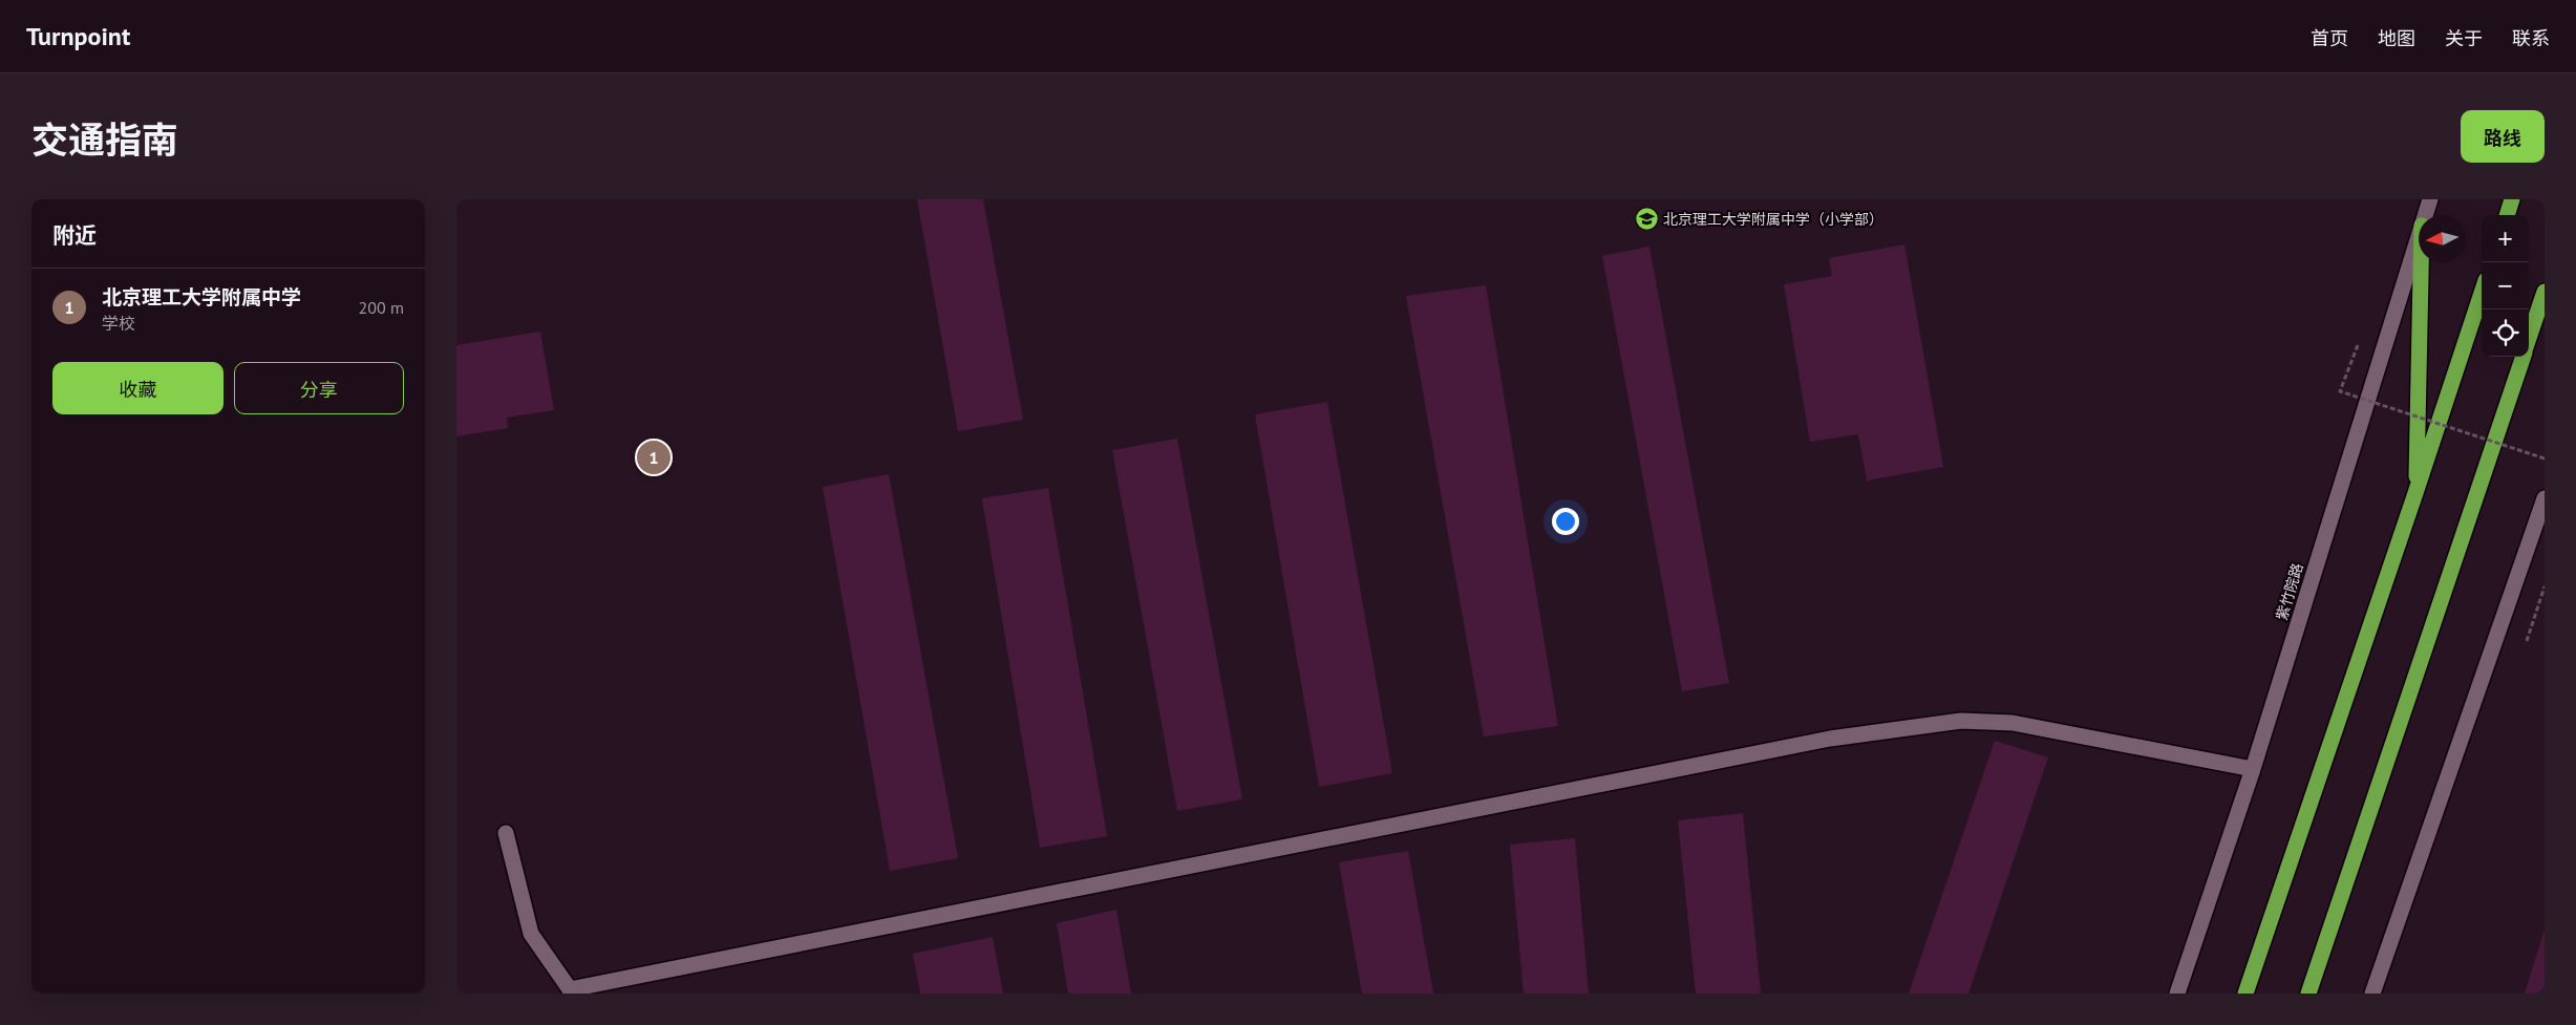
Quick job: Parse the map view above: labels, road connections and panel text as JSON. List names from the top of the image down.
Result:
{
  "streets": {
    "street": ["紫竹院路"]
  },
  "places": {
    "school or university": ["北京理工大学附属中学（小学部）"]
  },
  "north": "left",
  "page": {
    "header": "Turnpoint",
    "nav": [
      "首页",
      "地图",
      "关于",
      "联系"
    ],
    "title": "交通指南",
    "buttons": [
      "路线",
      ["收藏", "分享"]
    ],
    "heading": "附近",
    "map_buttons": ["+", "−"],
    "list": [
      {
        "mark": "1",
        "name": "北京理工大学附属中学",
        "note": "学校",
        "value": "200 m"
      }
    ],
    "pins": "1"
  }
}
